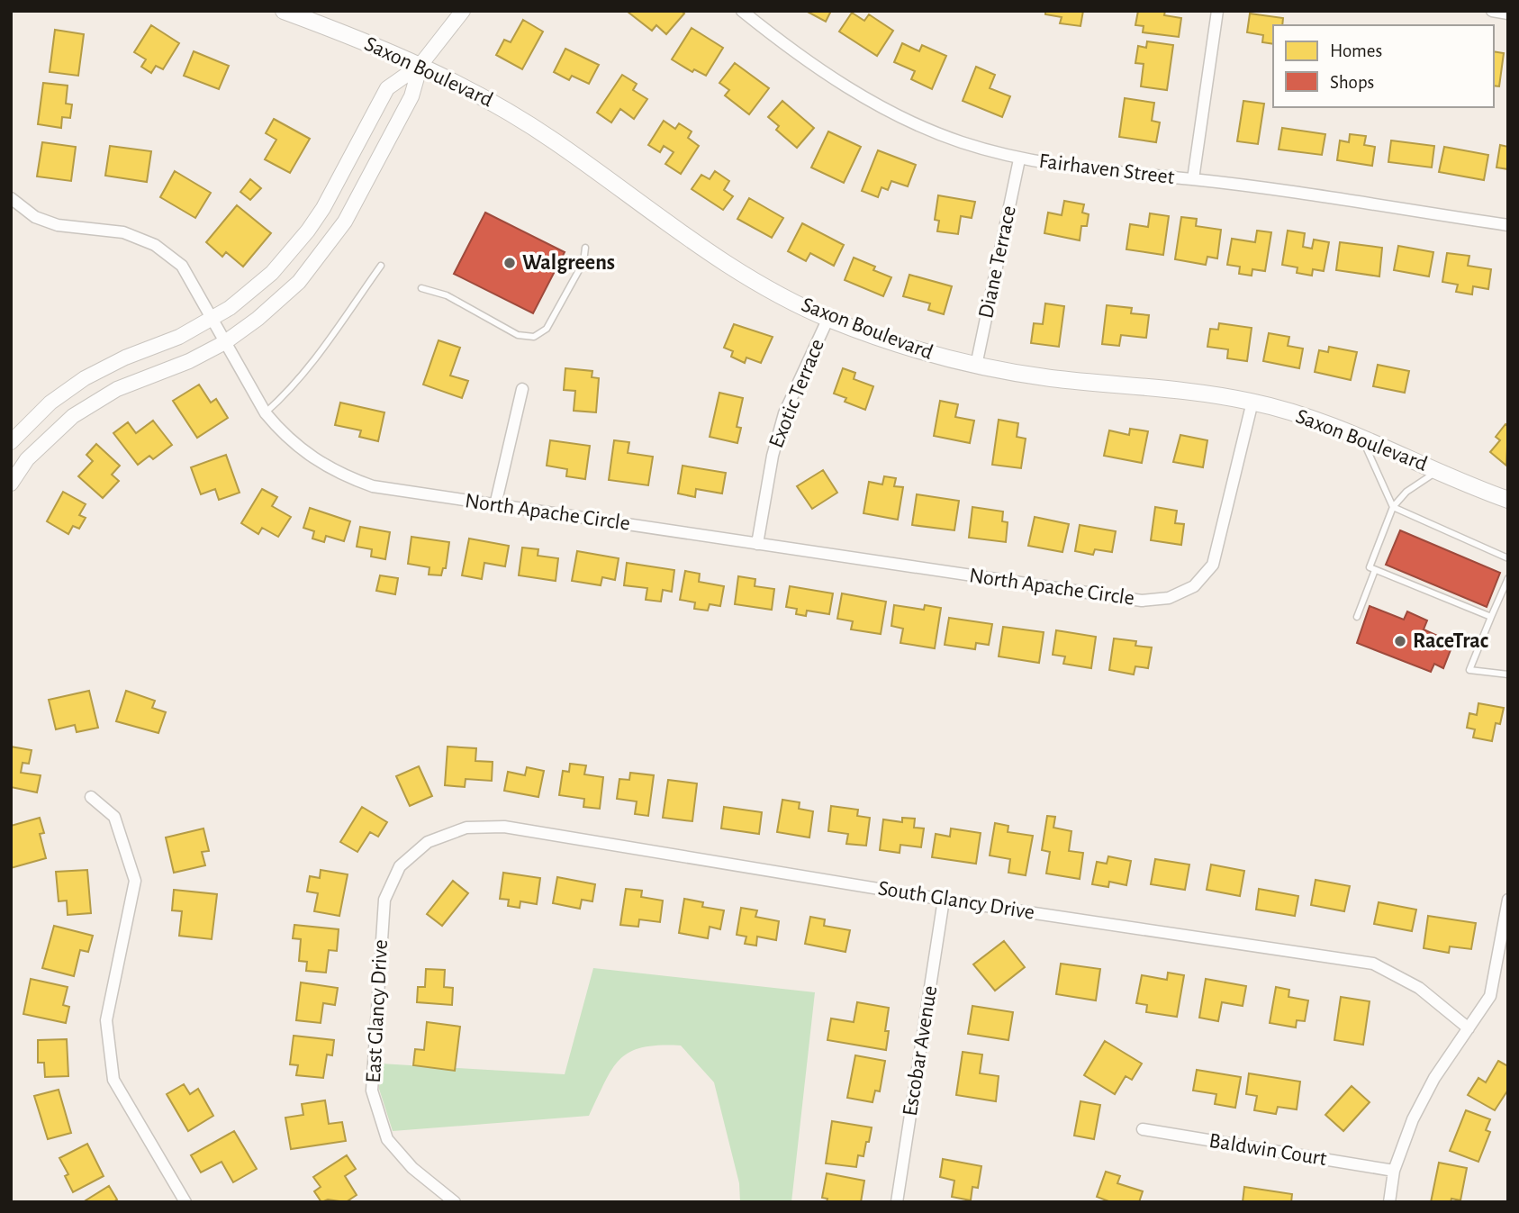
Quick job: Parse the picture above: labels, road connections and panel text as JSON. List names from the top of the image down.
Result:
{
  "streets": {
    "main road": ["Saxon Boulevard"],
    "street": [
      "Fairhaven Street",
      "Diane Terrace",
      "Exotic Terrace",
      "North Apache Circle",
      "South Glancy Drive",
      "East Glancy Drive",
      "Escobar Avenue",
      "Baldwin Court"
    ]
  },
  "crossings": [
    ["Saxon Boulevard", "Diane Terrace"],
    ["Saxon Boulevard", "Exotic Terrace"],
    ["Saxon Boulevard", "North Apache Circle"],
    ["Fairhaven Street", "Diane Terrace"],
    ["Exotic Terrace", "North Apache Circle"],
    ["South Glancy Drive", "East Glancy Drive"],
    ["South Glancy Drive", "Escobar Avenue"]
  ],
  "places": ["Walgreens", "RaceTrac"],
  "legend": ["Homes", "Shops"]
}
